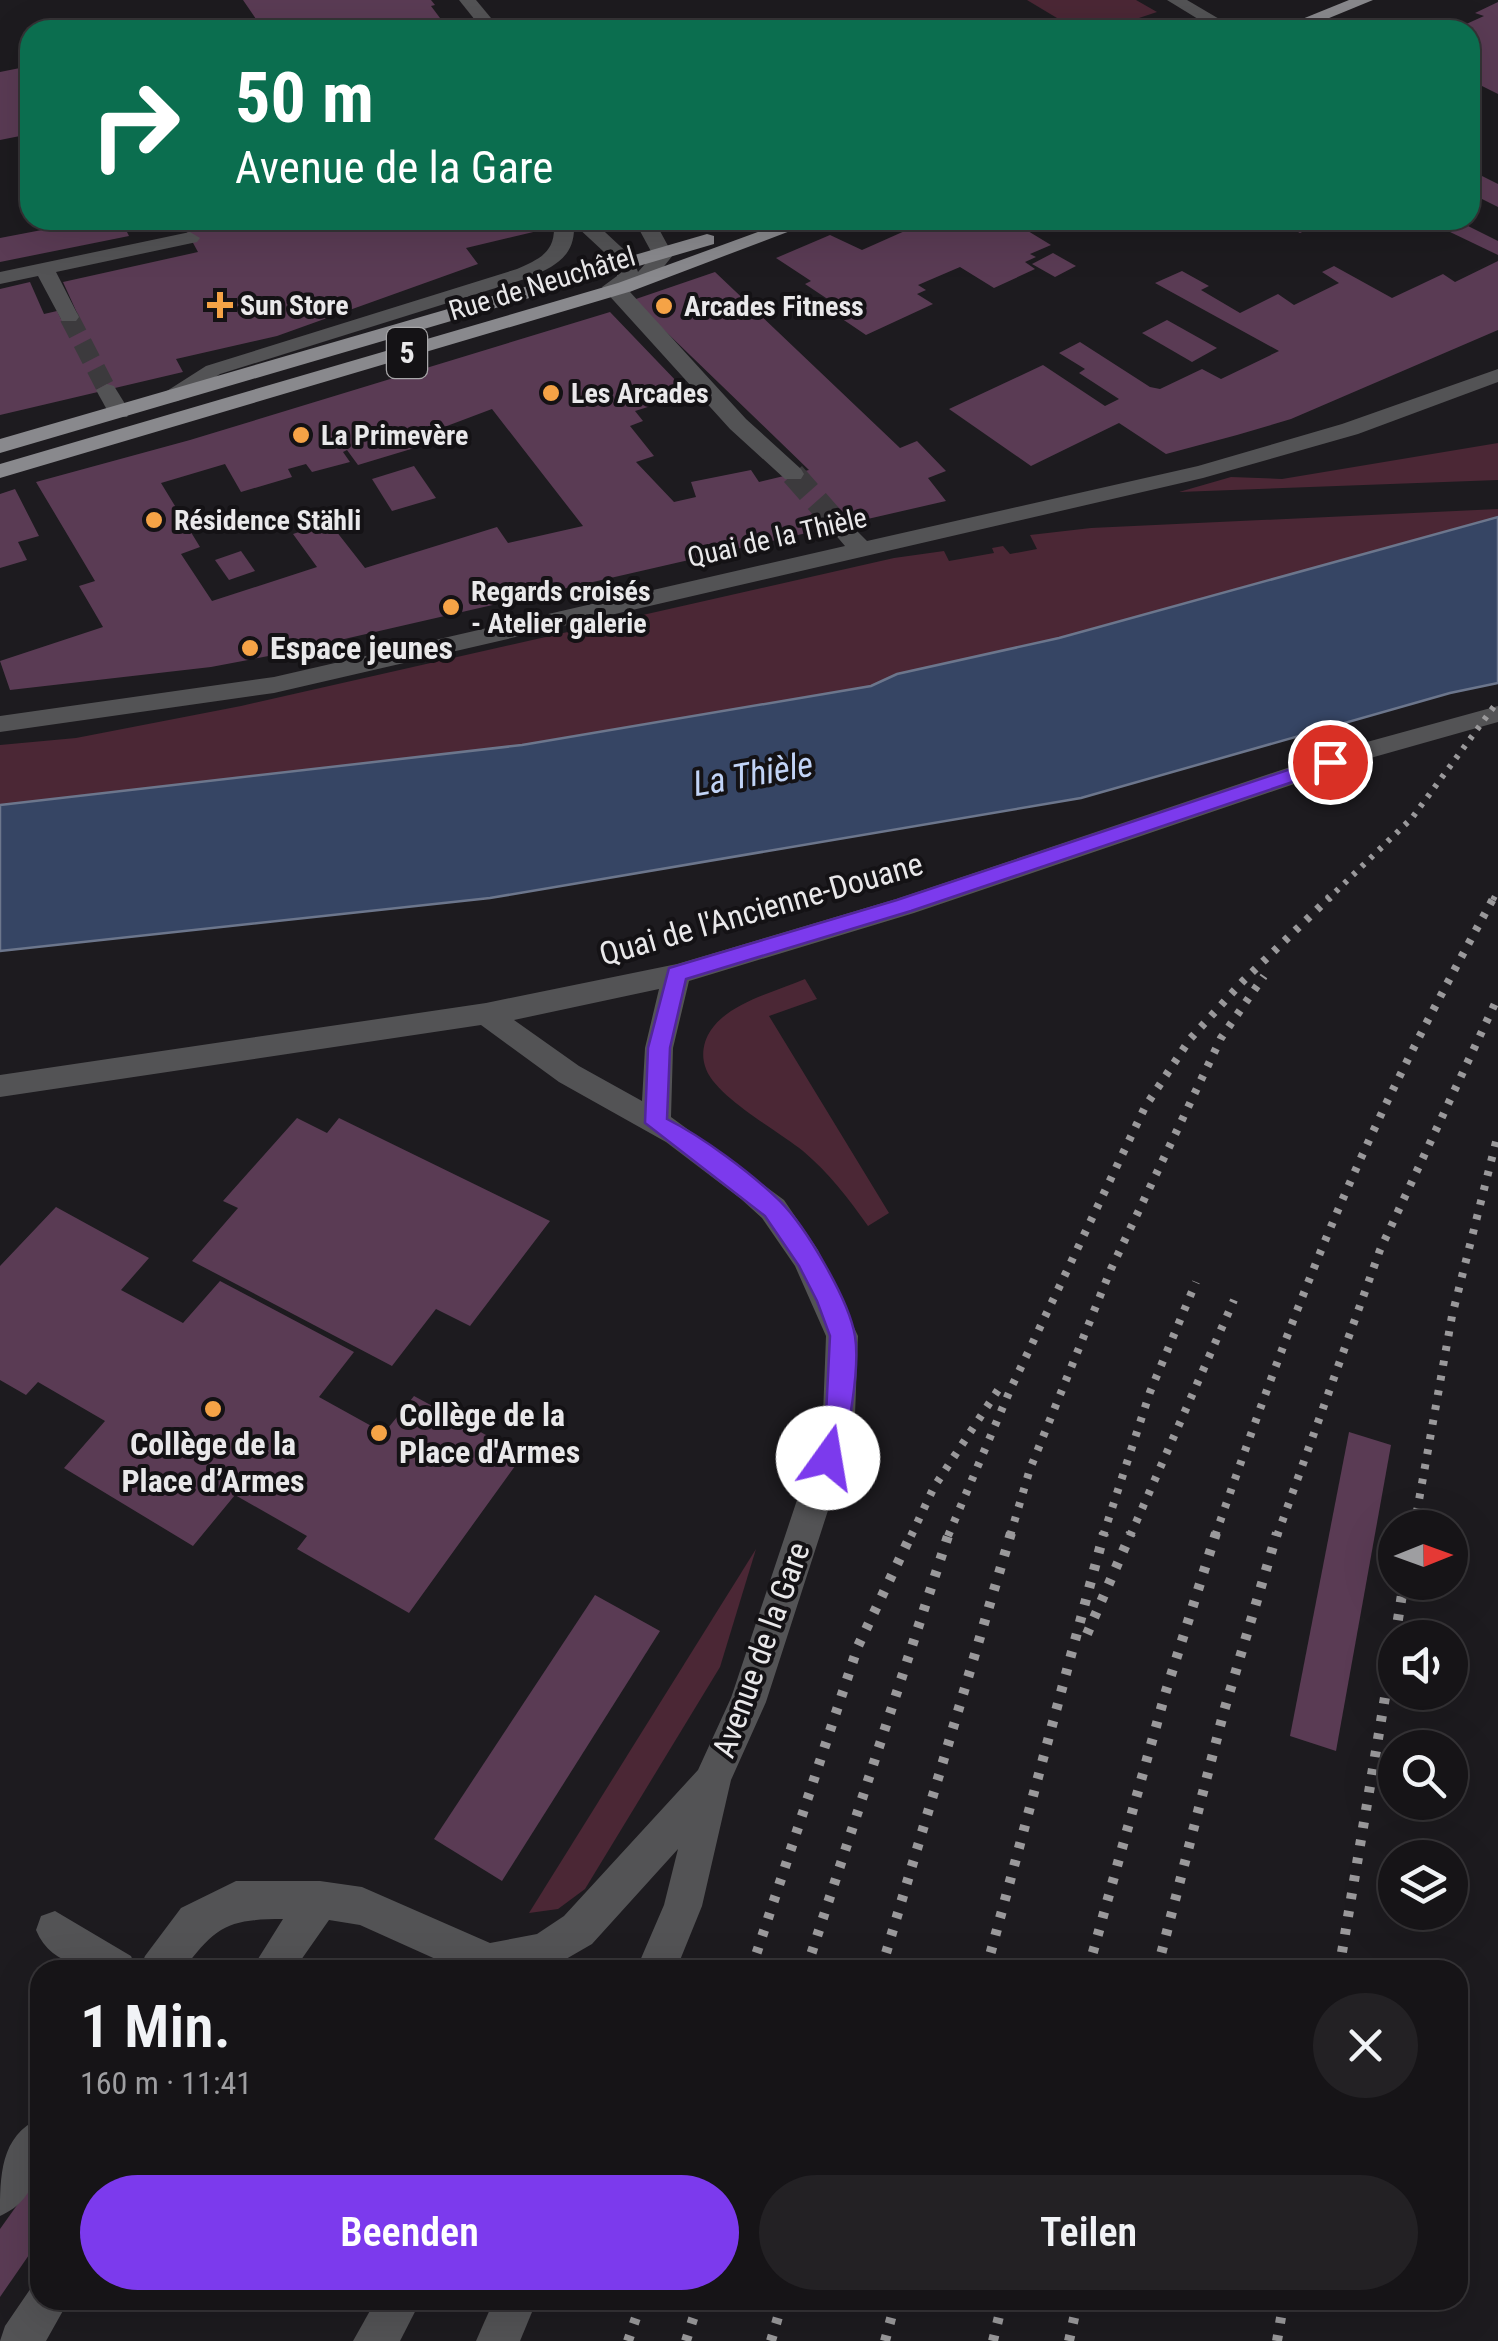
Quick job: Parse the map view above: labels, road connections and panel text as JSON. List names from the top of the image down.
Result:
{
  "streets": {
    "main road": ["Rue de Neuchâtel", "5"],
    "street": ["Quai de la Thièle", "Quai de l'Ancienne-Douane", "Avenue de la Gare"]
  },
  "crossings": [
    ["Quai de l'Ancienne-Douane", "Avenue de la Gare"]
  ],
  "water": ["La Thièle"],
  "places": {
    "health": ["Sun Store"],
    "other": [
      "Arcades Fitness",
      "Les Arcades",
      "La Primevère",
      "Résidence Stähli",
      "Regards croisés - Atelier galerie",
      "Espace jeunes",
      "Collège de la Place d’Armes",
      "Collège de la Place d'Armes"
    ]
  },
  "north": "right",
  "page": {
    "turn": ["50 m", "Avenue de la Gare"],
    "heading": ["1 Min.", "160 m · 11:41"],
    "buttons": ["Beenden", "Teilen"]
  }
}
